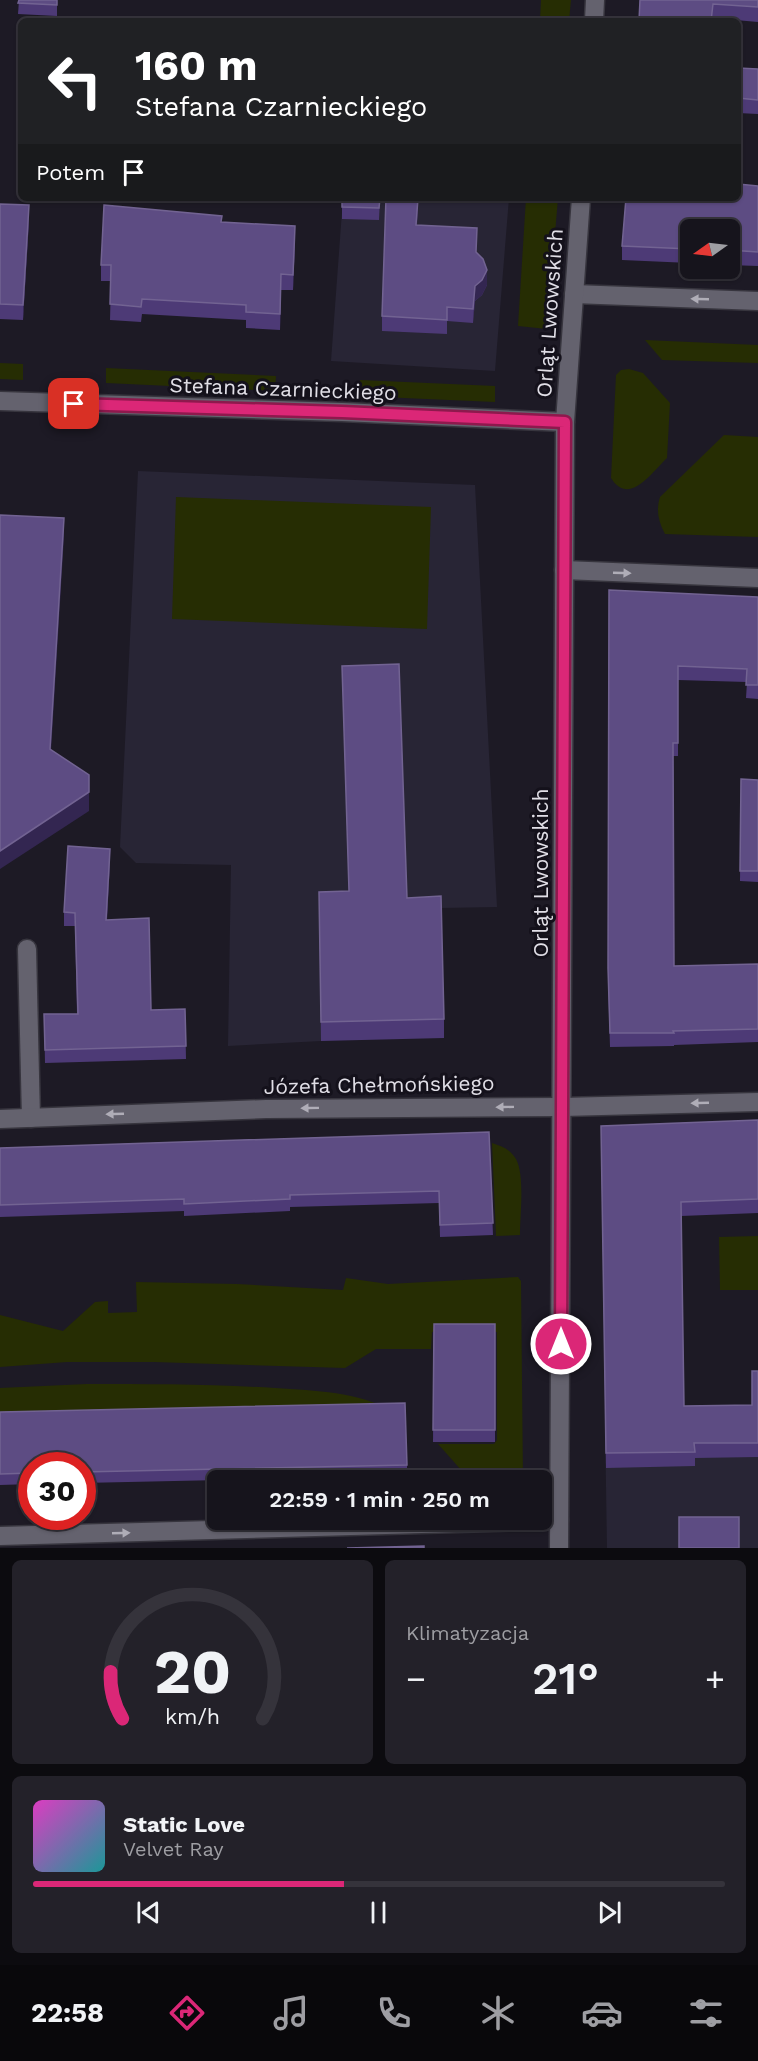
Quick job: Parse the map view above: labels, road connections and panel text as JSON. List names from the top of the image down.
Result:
{
  "streets": {
    "street": ["Orląt Lwowskich", "Stefana Czarnieckiego", "Józefa Chełmońskiego"]
  },
  "crossings": [
    ["Orląt Lwowskich", "Stefana Czarnieckiego"],
    ["Orląt Lwowskich", "Józefa Chełmońskiego"]
  ],
  "one_way": ["Józefa Chełmońskiego"],
  "north": "left",
  "page": {
    "turn": ["160 m", "Stefana Czarnieckiego"],
    "then": "Potem",
    "limit": "30",
    "trip": "22:59 · 1 min · 250 m",
    "tile": "Klimatyzacja",
    "heat": ["−", "21°", "+"],
    "song": ["Static Love", "Velvet Ray"],
    "tabs": "22:58",
    "gauge": ["20", "km/h"]
  }
}
